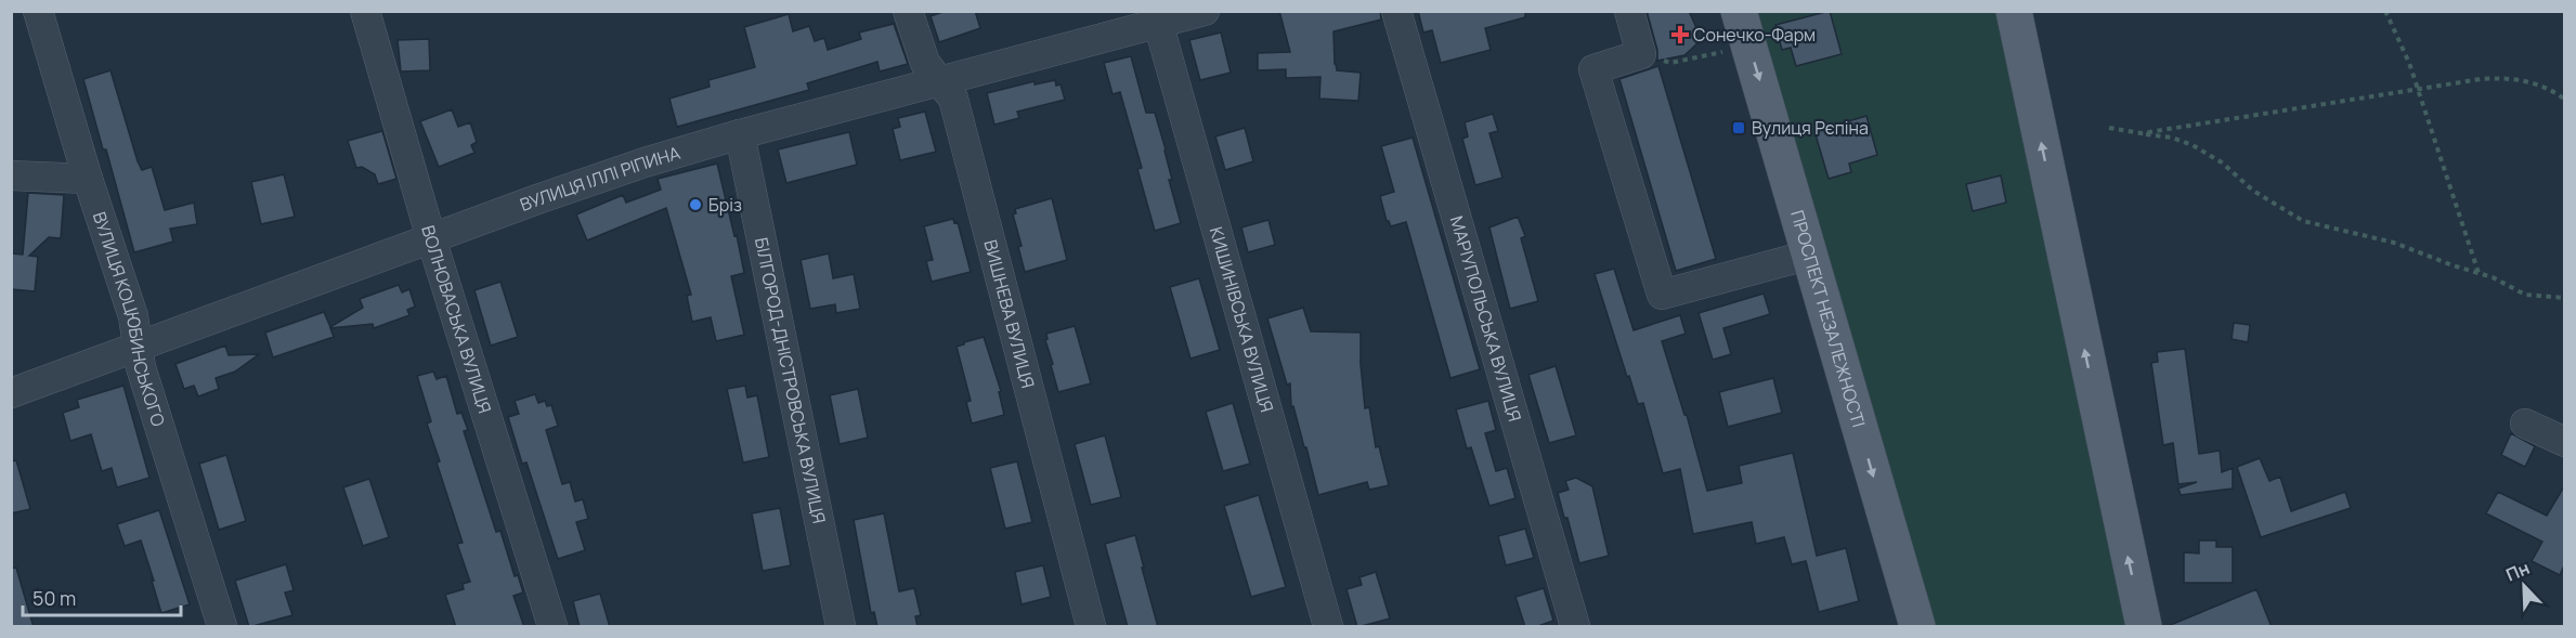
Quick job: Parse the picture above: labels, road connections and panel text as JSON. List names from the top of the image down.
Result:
{
  "streets": {
    "main road": ["ПРОСПЕКТ НЕЗАЛЕЖНОСТІ"],
    "street": [
      "ВУЛИЦЯ ІЛЛІ РІПИНА",
      "ВИШНЕВА ВУЛИЦЯ",
      "КИШИНІВСЬКА ВУЛИЦЯ",
      "ВУЛИЦЯ КОЦЮБИНСЬКОГО",
      "ВОЛНОВАСЬКА ВУЛИЦЯ",
      "МАРІУПОЛЬСЬКА ВУЛИЦЯ",
      "БІЛГОРОД-ДНІСТРОВСЬКА ВУЛИЦЯ"
    ]
  },
  "crossings": [
    ["ВУЛИЦЯ ІЛЛІ РІПИНА", "ВИШНЕВА ВУЛИЦЯ"],
    ["ВУЛИЦЯ ІЛЛІ РІПИНА", "КИШИНІВСЬКА ВУЛИЦЯ"],
    ["ВУЛИЦЯ ІЛЛІ РІПИНА", "ВУЛИЦЯ КОЦЮБИНСЬКОГО"],
    ["ВУЛИЦЯ ІЛЛІ РІПИНА", "ВОЛНОВАСЬКА ВУЛИЦЯ"],
    ["ВУЛИЦЯ ІЛЛІ РІПИНА", "БІЛГОРОД-ДНІСТРОВСЬКА ВУЛИЦЯ"]
  ],
  "places": {
    "health": ["Сонечко-Фарм"],
    "transit": ["Вулиця Рєпіна"],
    "other": ["Бріз"]
  },
  "scale_bar": "50 m",
  "north": "top left"
}
